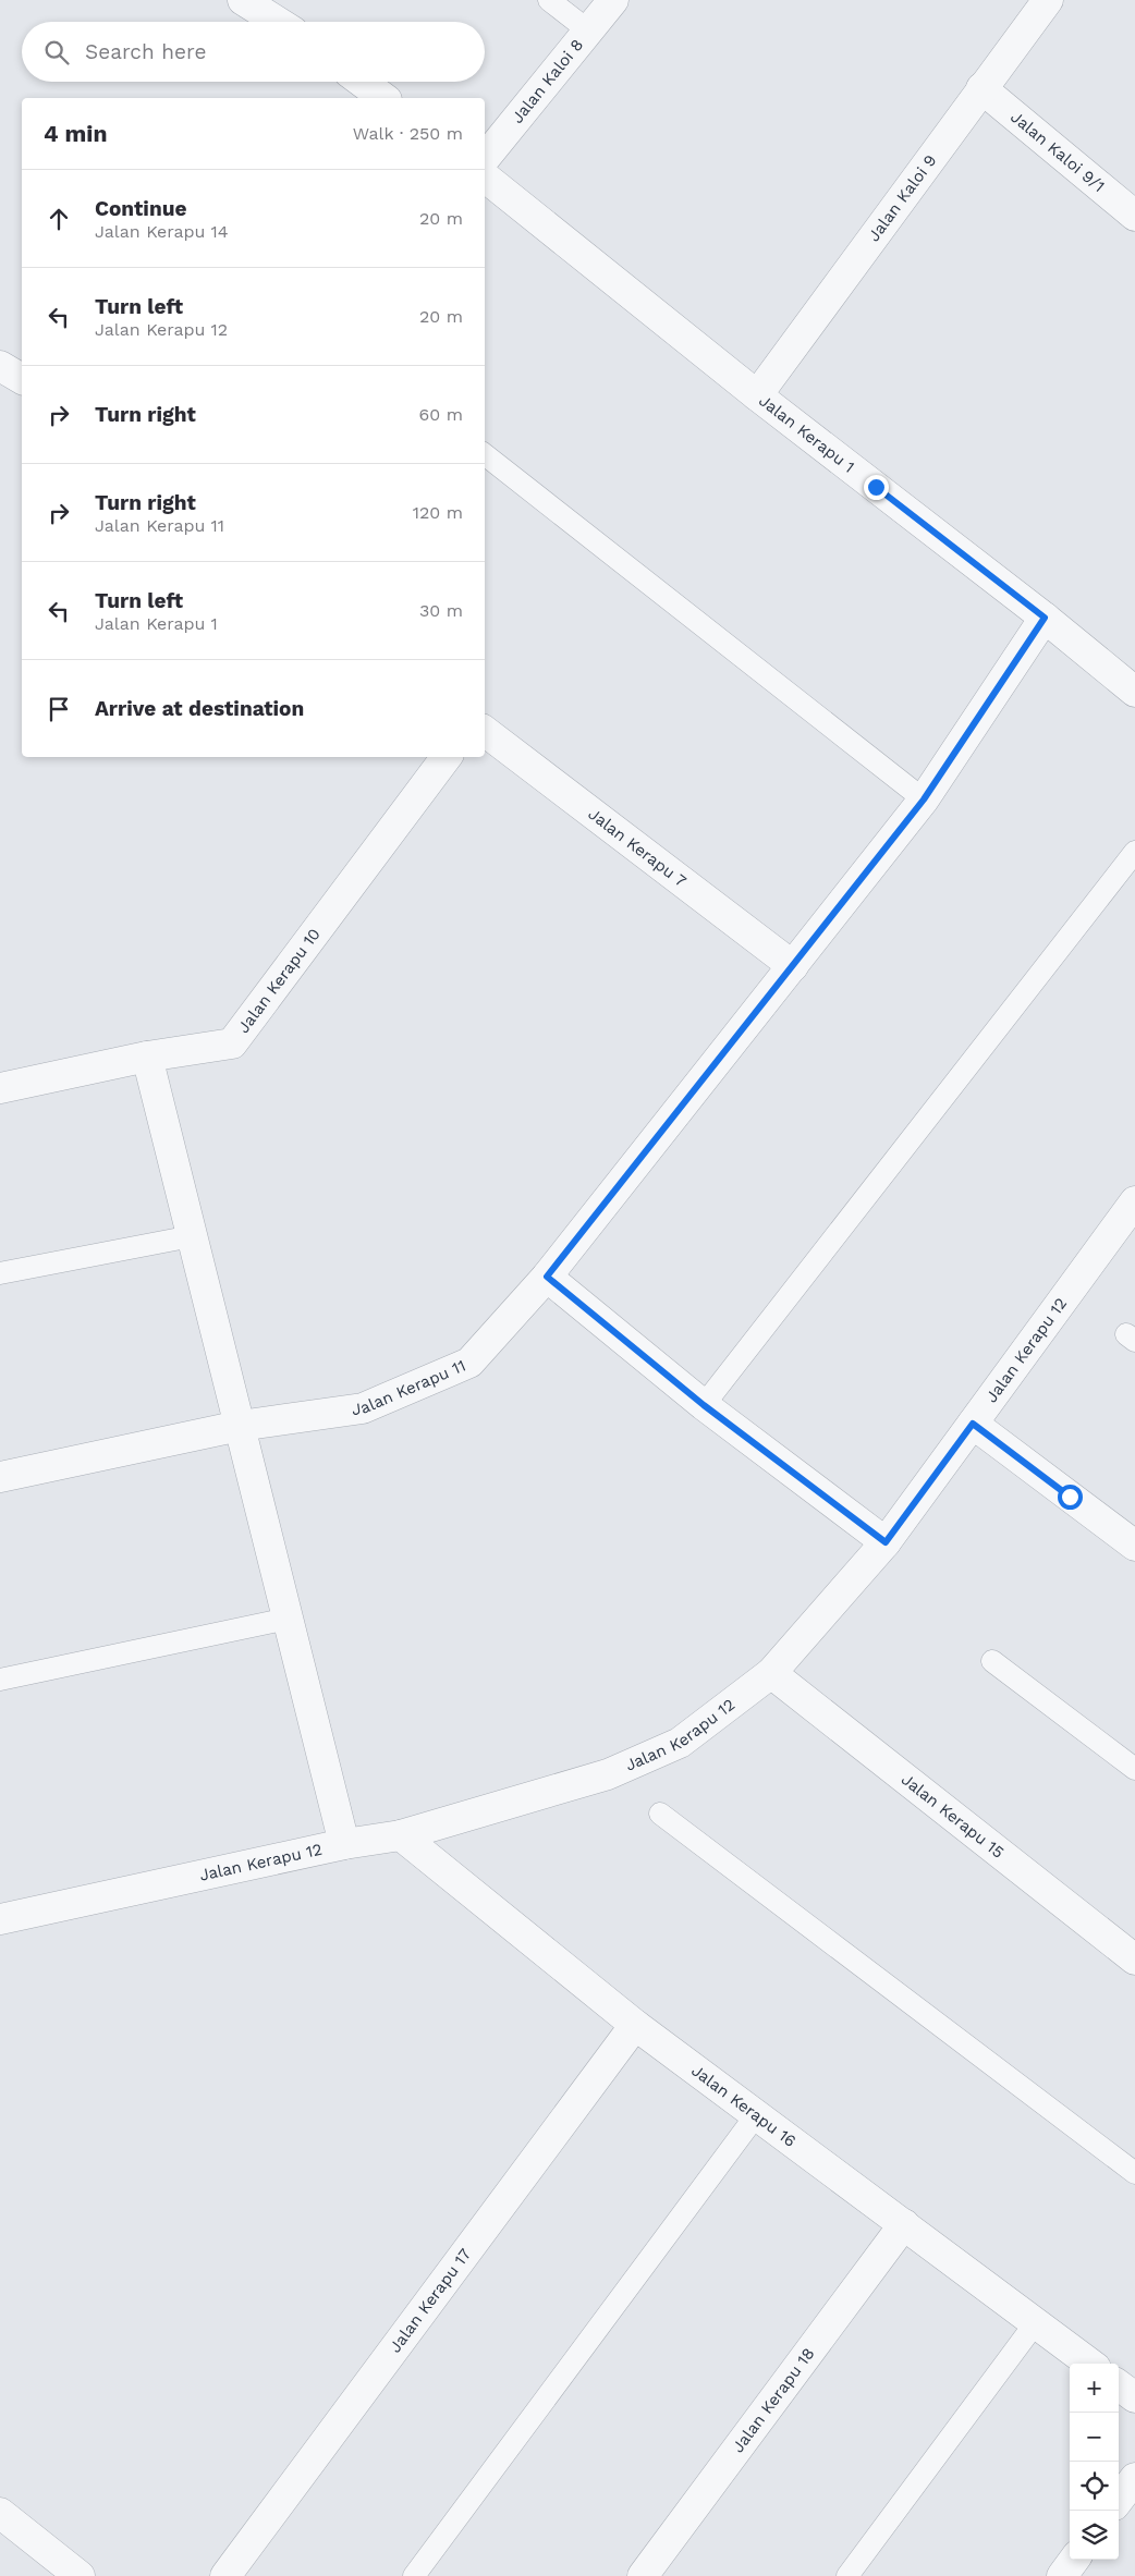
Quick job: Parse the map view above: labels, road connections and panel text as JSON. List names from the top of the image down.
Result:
{
  "streets": {
    "street": [
      "Jalan Kaloi 8",
      "Jalan Kaloi 9/1",
      "Jalan Kaloi 9",
      "Jalan Kerapu 1",
      "Jalan Kerapu 7",
      "Jalan Kerapu 10",
      "Jalan Kerapu 12",
      "Jalan Kerapu 11",
      "Jalan Kerapu 15",
      "Jalan Kerapu 16",
      "Jalan Kerapu 17",
      "Jalan Kerapu 18"
    ]
  },
  "crossings": [
    ["Jalan Kaloi 9/1", "Jalan Kaloi 9"],
    ["Jalan Kaloi 9", "Jalan Kerapu 1"],
    ["Jalan Kerapu 1", "Jalan Kerapu 11"],
    ["Jalan Kerapu 7", "Jalan Kerapu 11"],
    ["Jalan Kerapu 12", "Jalan Kerapu 15"],
    ["Jalan Kerapu 12", "Jalan Kerapu 16"],
    ["Jalan Kerapu 16", "Jalan Kerapu 17"],
    ["Jalan Kerapu 16", "Jalan Kerapu 18"]
  ],
  "page": {
    "search": "Search here",
    "heading": ["4 min", "Walk · 250 m"],
    "list": [
      ["Continue", "Jalan Kerapu 14", "20 m"],
      ["Turn left", "Jalan Kerapu 12", "20 m"],
      ["Turn right", "60 m"],
      ["Turn right", "Jalan Kerapu 11", "120 m"],
      ["Turn left", "Jalan Kerapu 1", "30 m"],
      "Arrive at destination"
    ],
    "map_buttons": ["+", "−"]
  }
}
